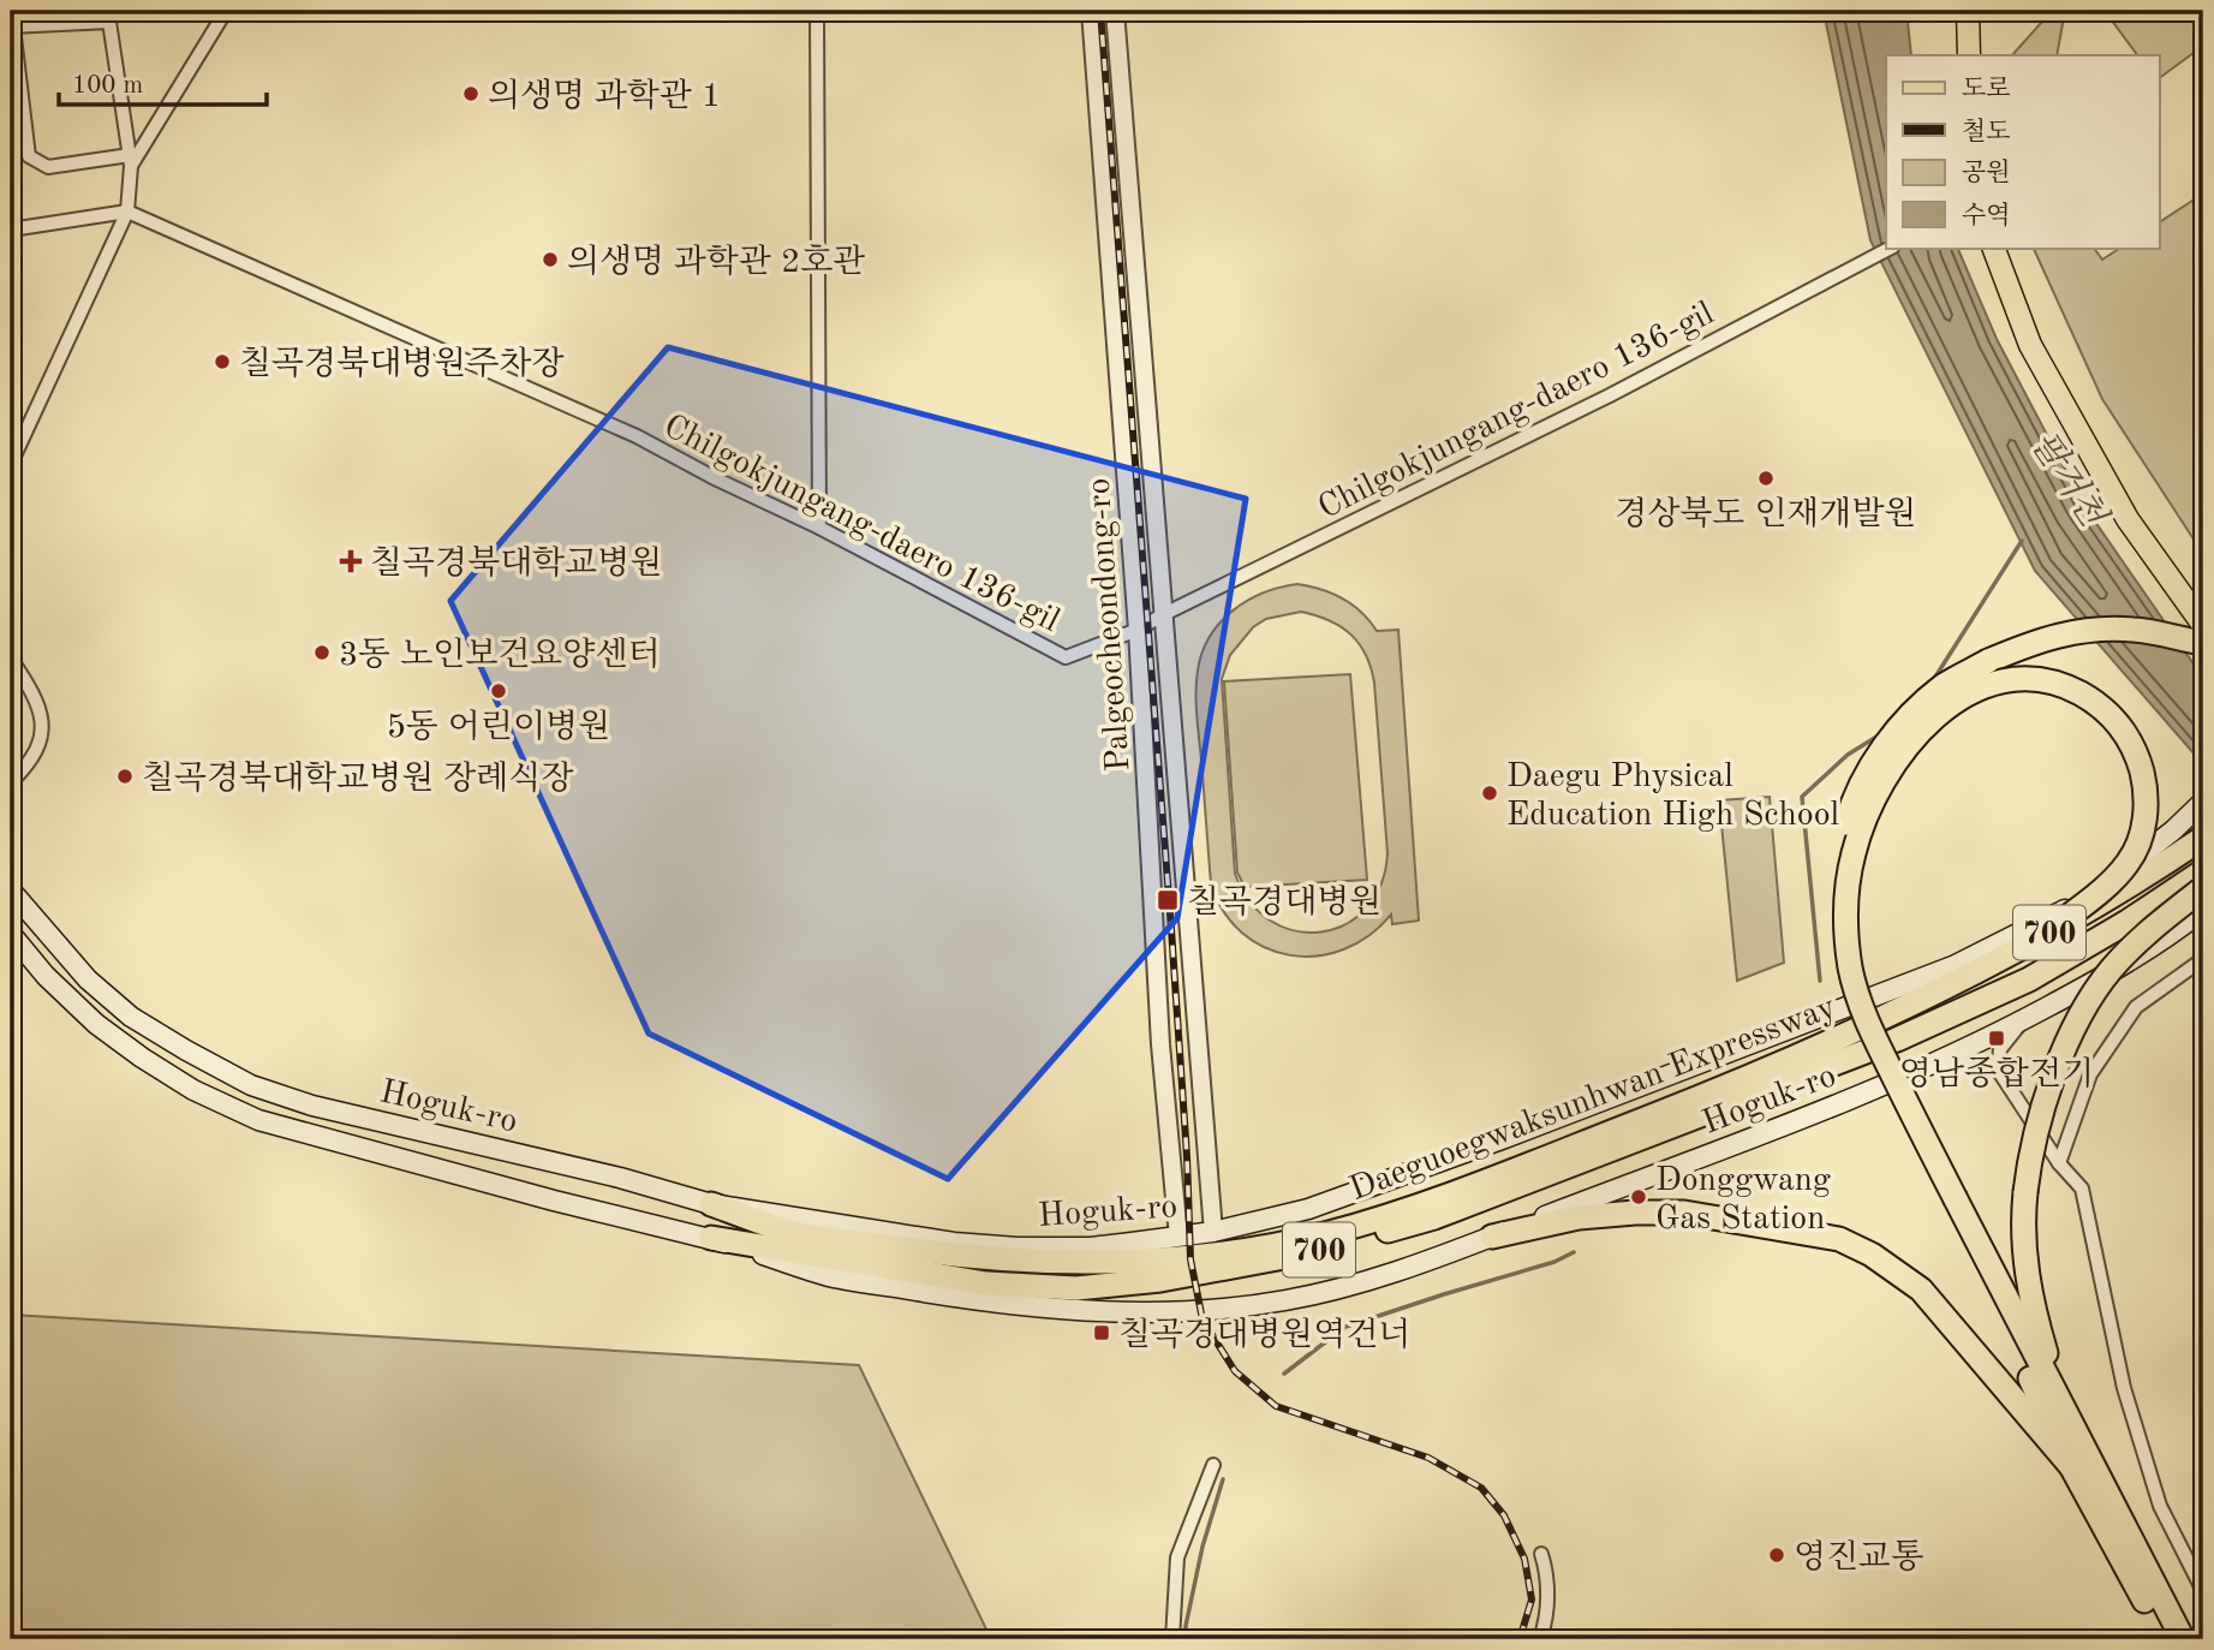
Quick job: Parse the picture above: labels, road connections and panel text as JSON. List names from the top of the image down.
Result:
{
  "streets": {
    "highway": ["700", "Daeguoegwaksunhwan Expressway"],
    "main road": ["Hoguk-ro"],
    "street": ["Chilgokjungang-daero 136-gil", "Palgeocheondong-ro"]
  },
  "crossings": [
    ["Chilgokjungang-daero 136-gil", "Palgeocheondong-ro"],
    ["Palgeocheondong-ro", "Hoguk-ro"],
    ["Daeguoegwaksunhwan Expressway", "Hoguk-ro"]
  ],
  "water": ["팔거천"],
  "places": {
    "other": [
      "의생명 과학관 1",
      "의생명 과학관 2호관",
      "칠곡경북대병원주차장",
      "경상북도 인재개발원",
      "3동 노인보건요양센터",
      "5동 어린이병원",
      "칠곡경북대학교병원 장례식장",
      "Daegu Physical Education High School",
      "Donggwang Gas Station",
      "영진교통"
    ],
    "health": ["칠곡경북대학교병원"],
    "transit": ["칠곡경대병원", "영남종합전기", "칠곡경대병원역건너"]
  },
  "legend": [
    "도로",
    "철도",
    "공원",
    "수역"
  ],
  "scale_bar": "100 m"
}
